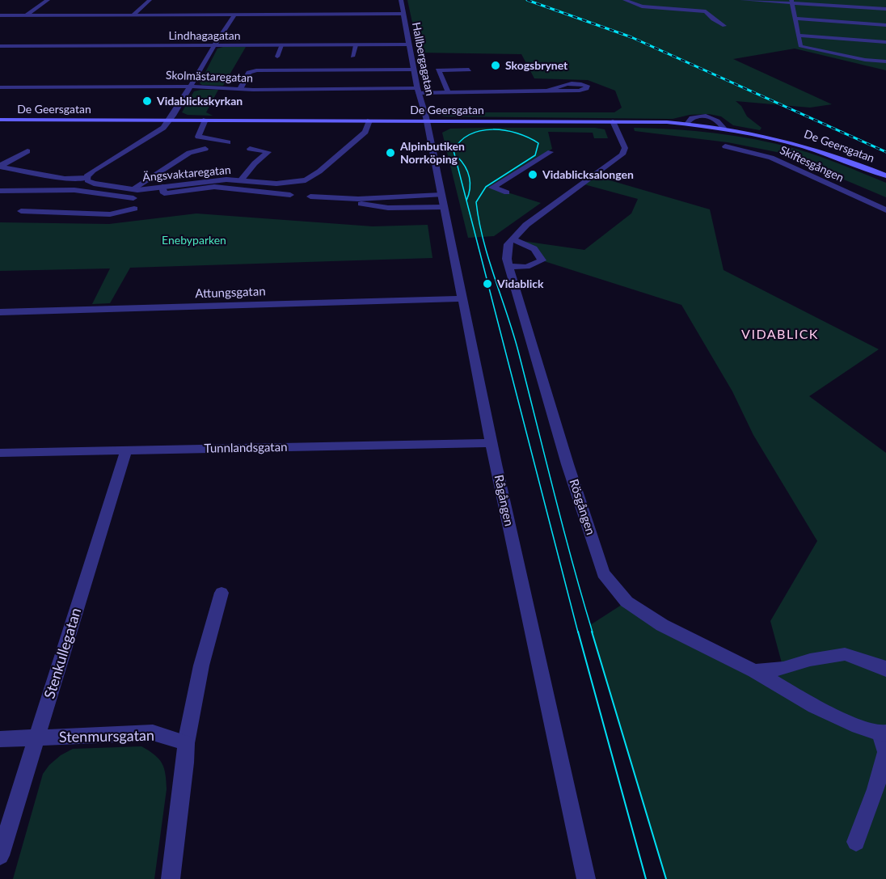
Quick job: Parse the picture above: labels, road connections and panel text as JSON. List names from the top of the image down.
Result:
{
  "streets": {
    "main road": ["De Geersgatan"],
    "street": [
      "Lindhagagatan",
      "Hallbergagatan",
      "Skolmästaregatan",
      "Skiftesgången",
      "Ängsvaktaregatan",
      "Attungsgatan",
      "Tunnlandsgatan",
      "Rågången",
      "Rösgången",
      "Stenkullegatan",
      "Stenmursgatan"
    ]
  },
  "crossings": [
    ["Lindhagagatan", "Hallbergagatan"],
    ["Hallbergagatan", "Skolmästaregatan"],
    ["Hallbergagatan", "De Geersgatan"],
    ["Hallbergagatan", "Rågången"],
    ["De Geersgatan", "Ängsvaktaregatan"],
    ["De Geersgatan", "Rågången"],
    ["Attungsgatan", "Rågången"],
    ["Tunnlandsgatan", "Rågången"],
    ["Tunnlandsgatan", "Stenkullegatan"],
    ["Stenkullegatan", "Stenmursgatan"]
  ],
  "districts": ["VIDABLICK"],
  "parks": ["Enebyparken"],
  "places": [
    "Skogsbrynet",
    "Vidablickskyrkan",
    "Alpinbutiken Norrköping",
    "Vidablicksalongen",
    "Vidablick"
  ]
}
